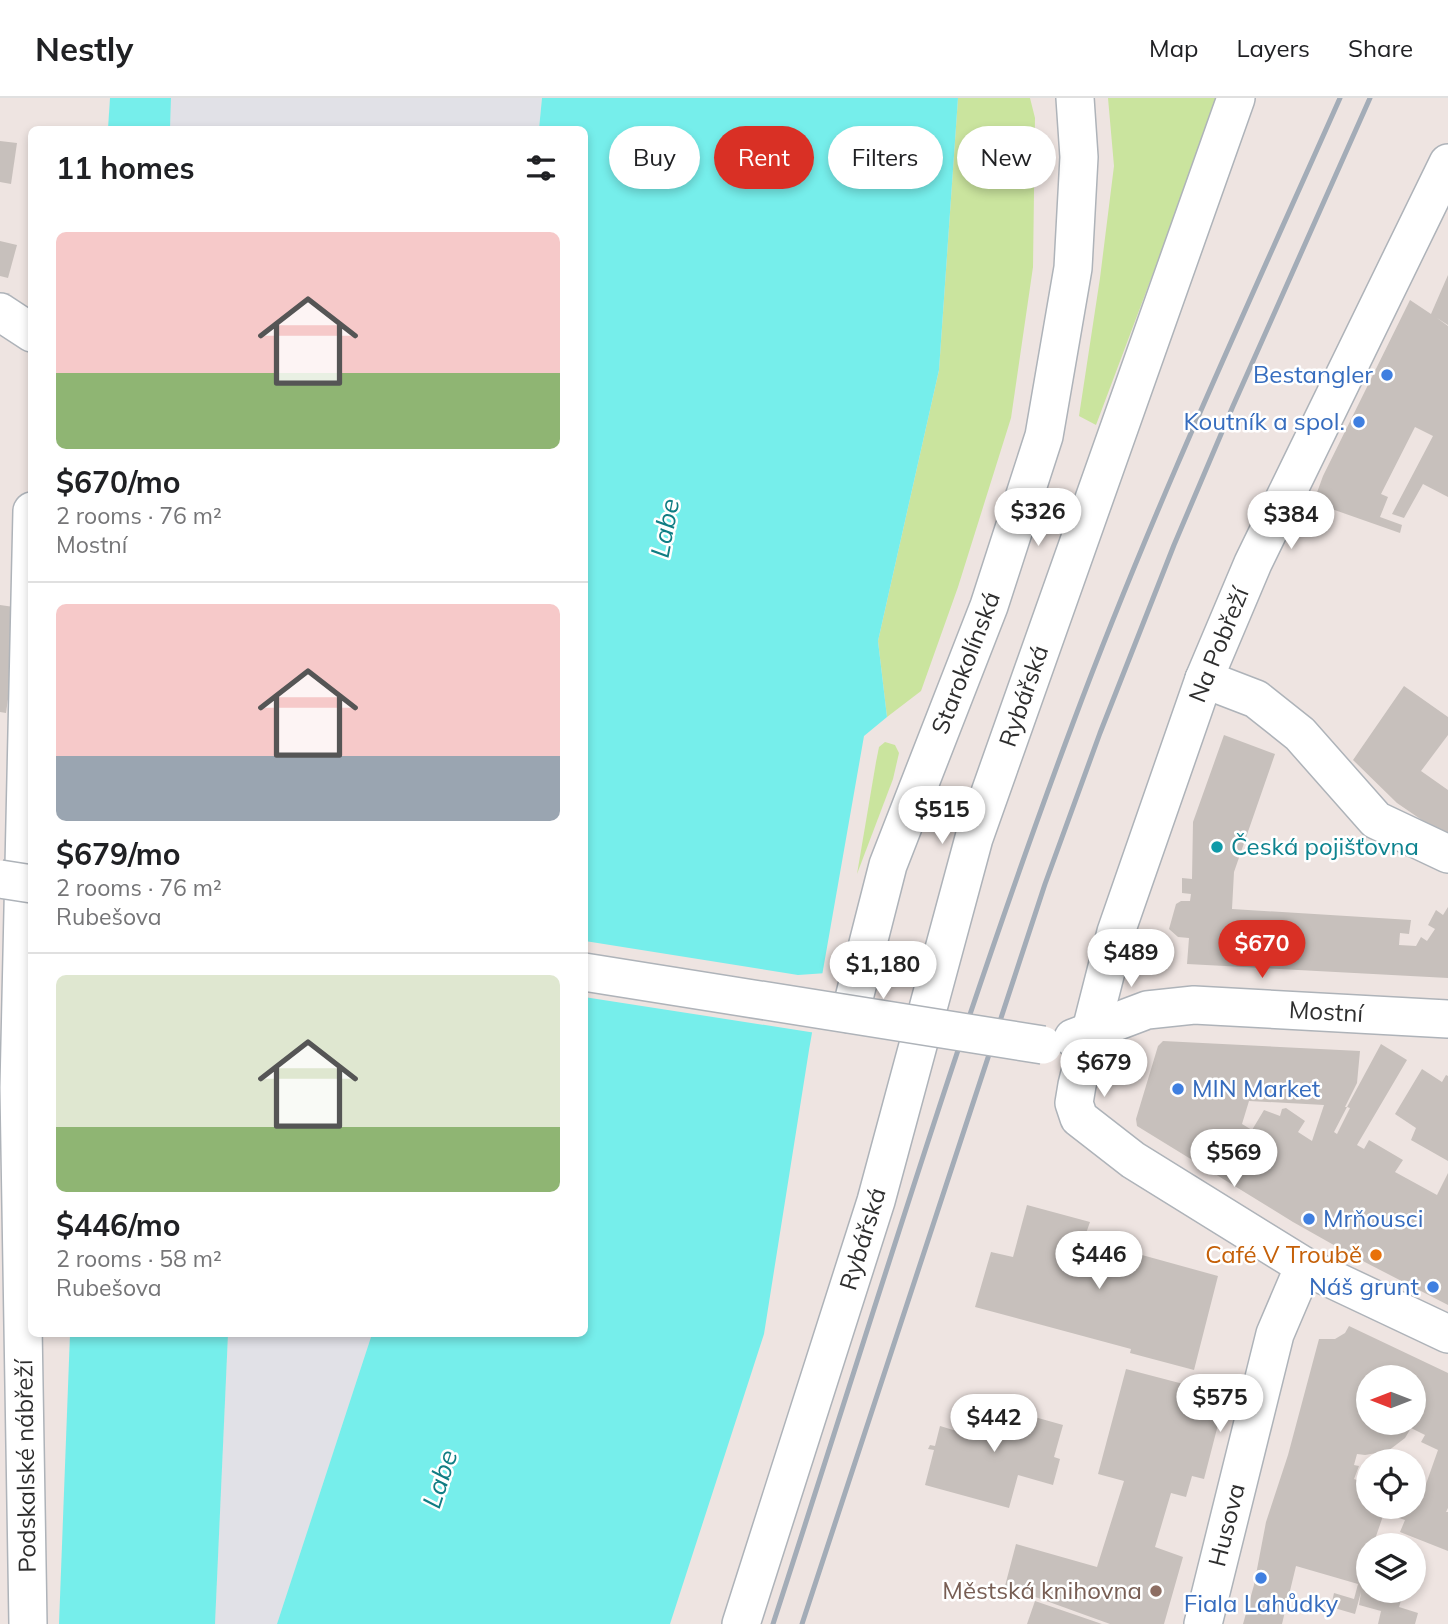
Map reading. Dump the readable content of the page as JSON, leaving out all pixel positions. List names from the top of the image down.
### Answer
{
  "streets": {
    "street": [
      "Na Pobřeží",
      "Starokolínská",
      "Rybářská",
      "Mostní",
      "Podskalské nábřeží",
      "Husova"
    ]
  },
  "crossings": [
    ["Na Pobřeží", "Mostní"],
    ["Na Pobřeží", "Husova"],
    ["Starokolínská", "Mostní"]
  ],
  "water": ["Labe"],
  "places": [
    "Bestangler",
    "Koutník a spol.",
    "Česká pojišťovna",
    "MIN Market",
    "Mrňousci",
    "Café V Troubě",
    "Náš grunt",
    "Fiala Lahůdky",
    "Městská knihovna"
  ],
  "north": "left",
  "page": {
    "header": "Nestly",
    "nav": ["Map", "Layers", "Share"],
    "chip": [
      "Buy",
      "Rent",
      "Filters",
      "New"
    ],
    "heading": "11 homes",
    "list": [
      {
        "name": "$670/mo",
        "note": "2 rooms · 76 m² · Mostní"
      },
      {
        "name": "$679/mo",
        "note": "2 rooms · 76 m² · Rubešova"
      },
      {
        "name": "$446/mo",
        "note": "2 rooms · 58 m² · Rubešova"
      }
    ],
    "price": [
      "$326",
      "$384",
      "$515",
      "$670",
      "$489",
      "$1,180",
      "$679",
      "$569",
      "$446",
      "$575",
      "$442"
    ]
  }
}
